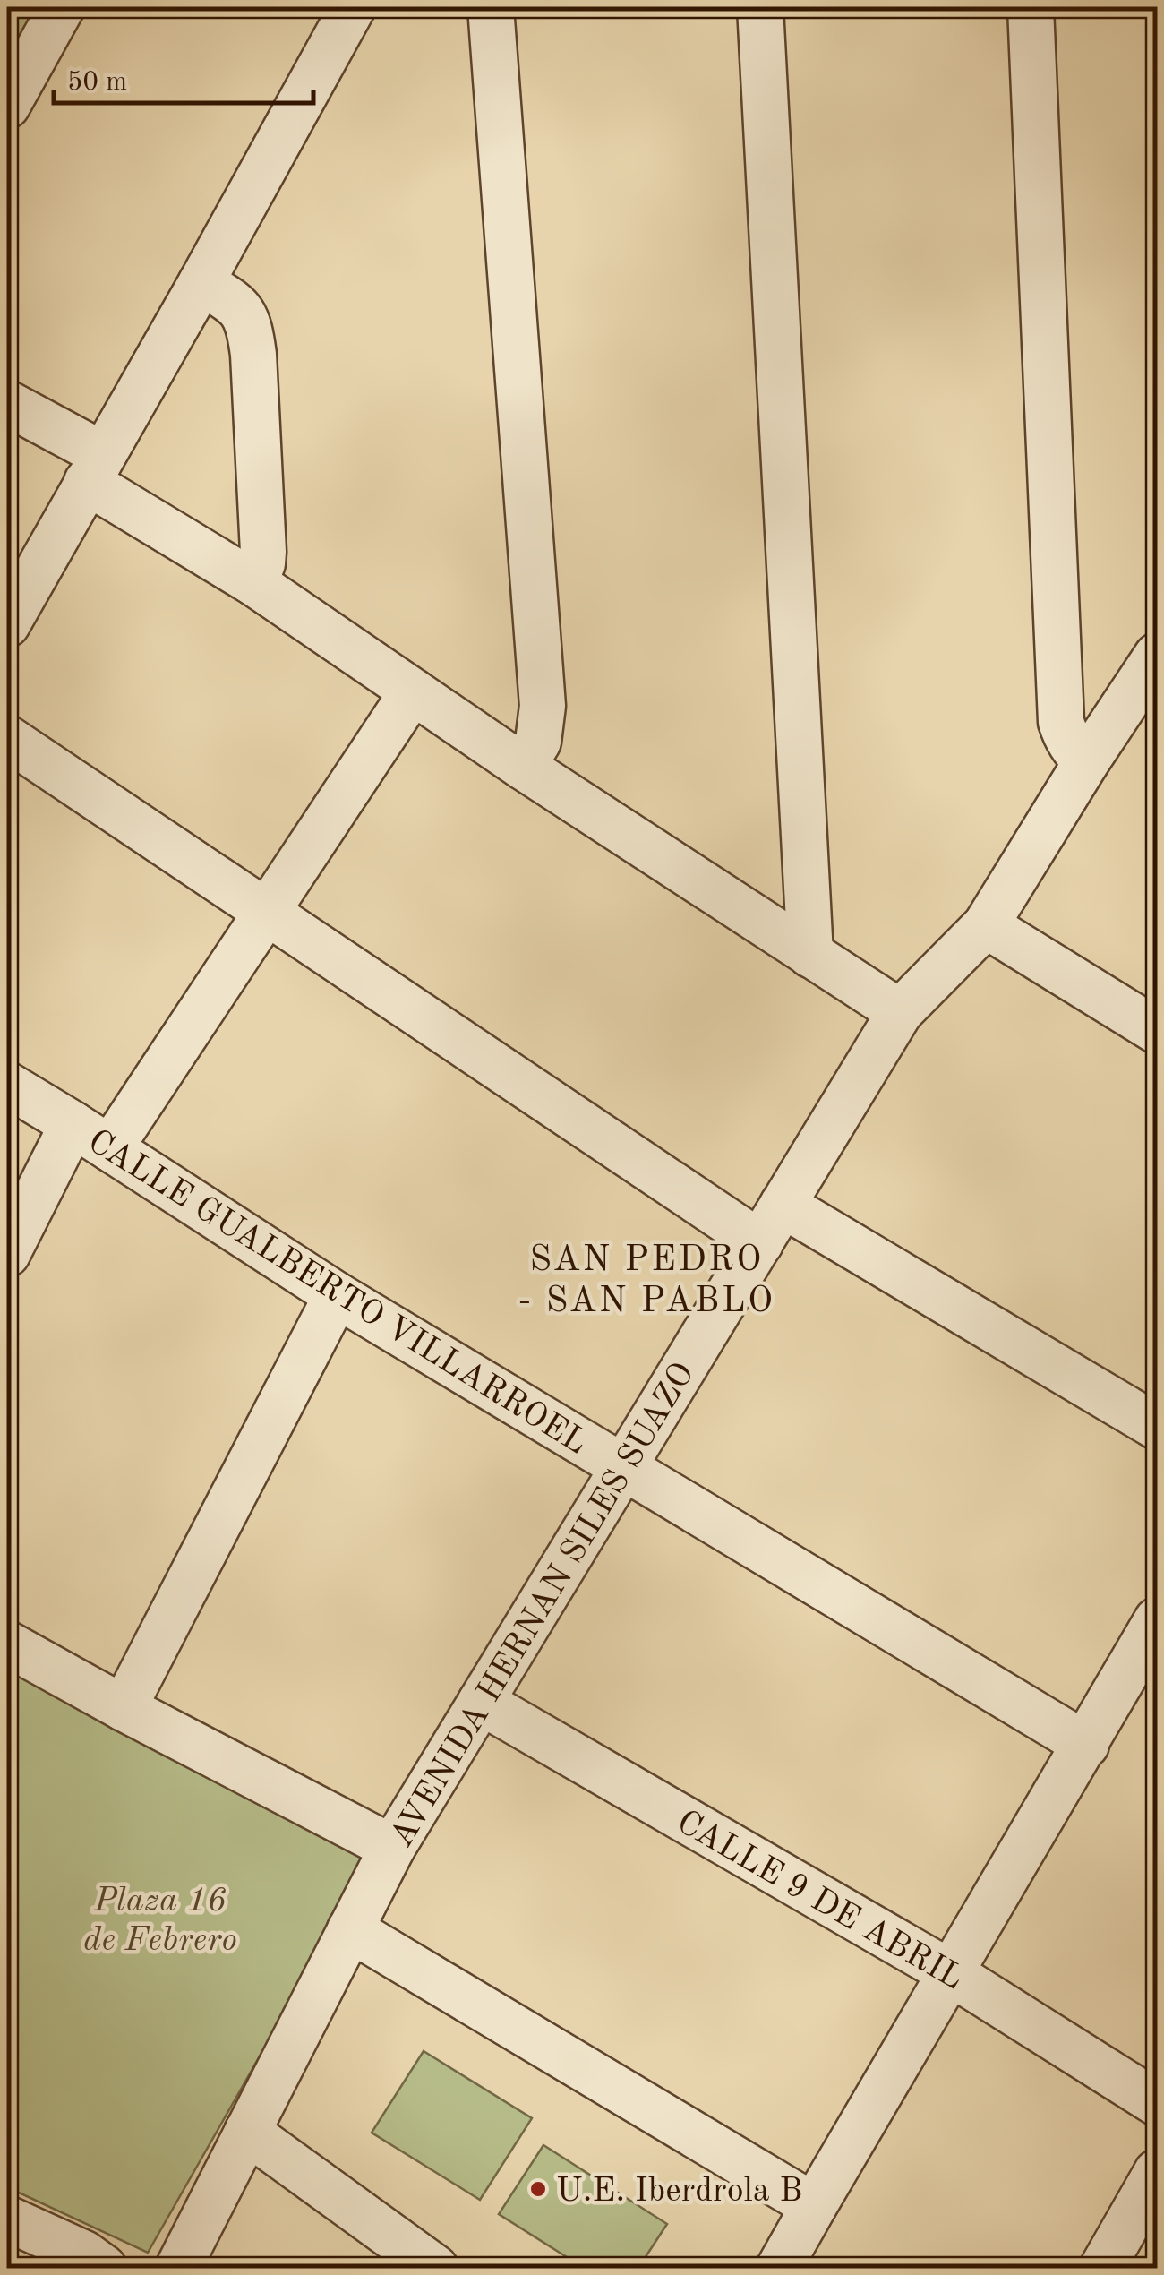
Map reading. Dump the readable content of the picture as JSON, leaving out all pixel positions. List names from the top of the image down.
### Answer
{
  "streets": {
    "street": ["CALLE GUALBERTO VILLARROEL", "AVENIDA HERNAN SILES SUAZO", "CALLE 9 DE ABRIL"]
  },
  "crossings": [
    ["CALLE GUALBERTO VILLARROEL", "AVENIDA HERNAN SILES SUAZO"],
    ["AVENIDA HERNAN SILES SUAZO", "CALLE 9 DE ABRIL"]
  ],
  "districts": ["SAN PEDRO - SAN PABLO"],
  "parks": ["Plaza 16 de Febrero"],
  "places": ["U.E. Iberdrola B"],
  "scale_bar": "50 m"
}
